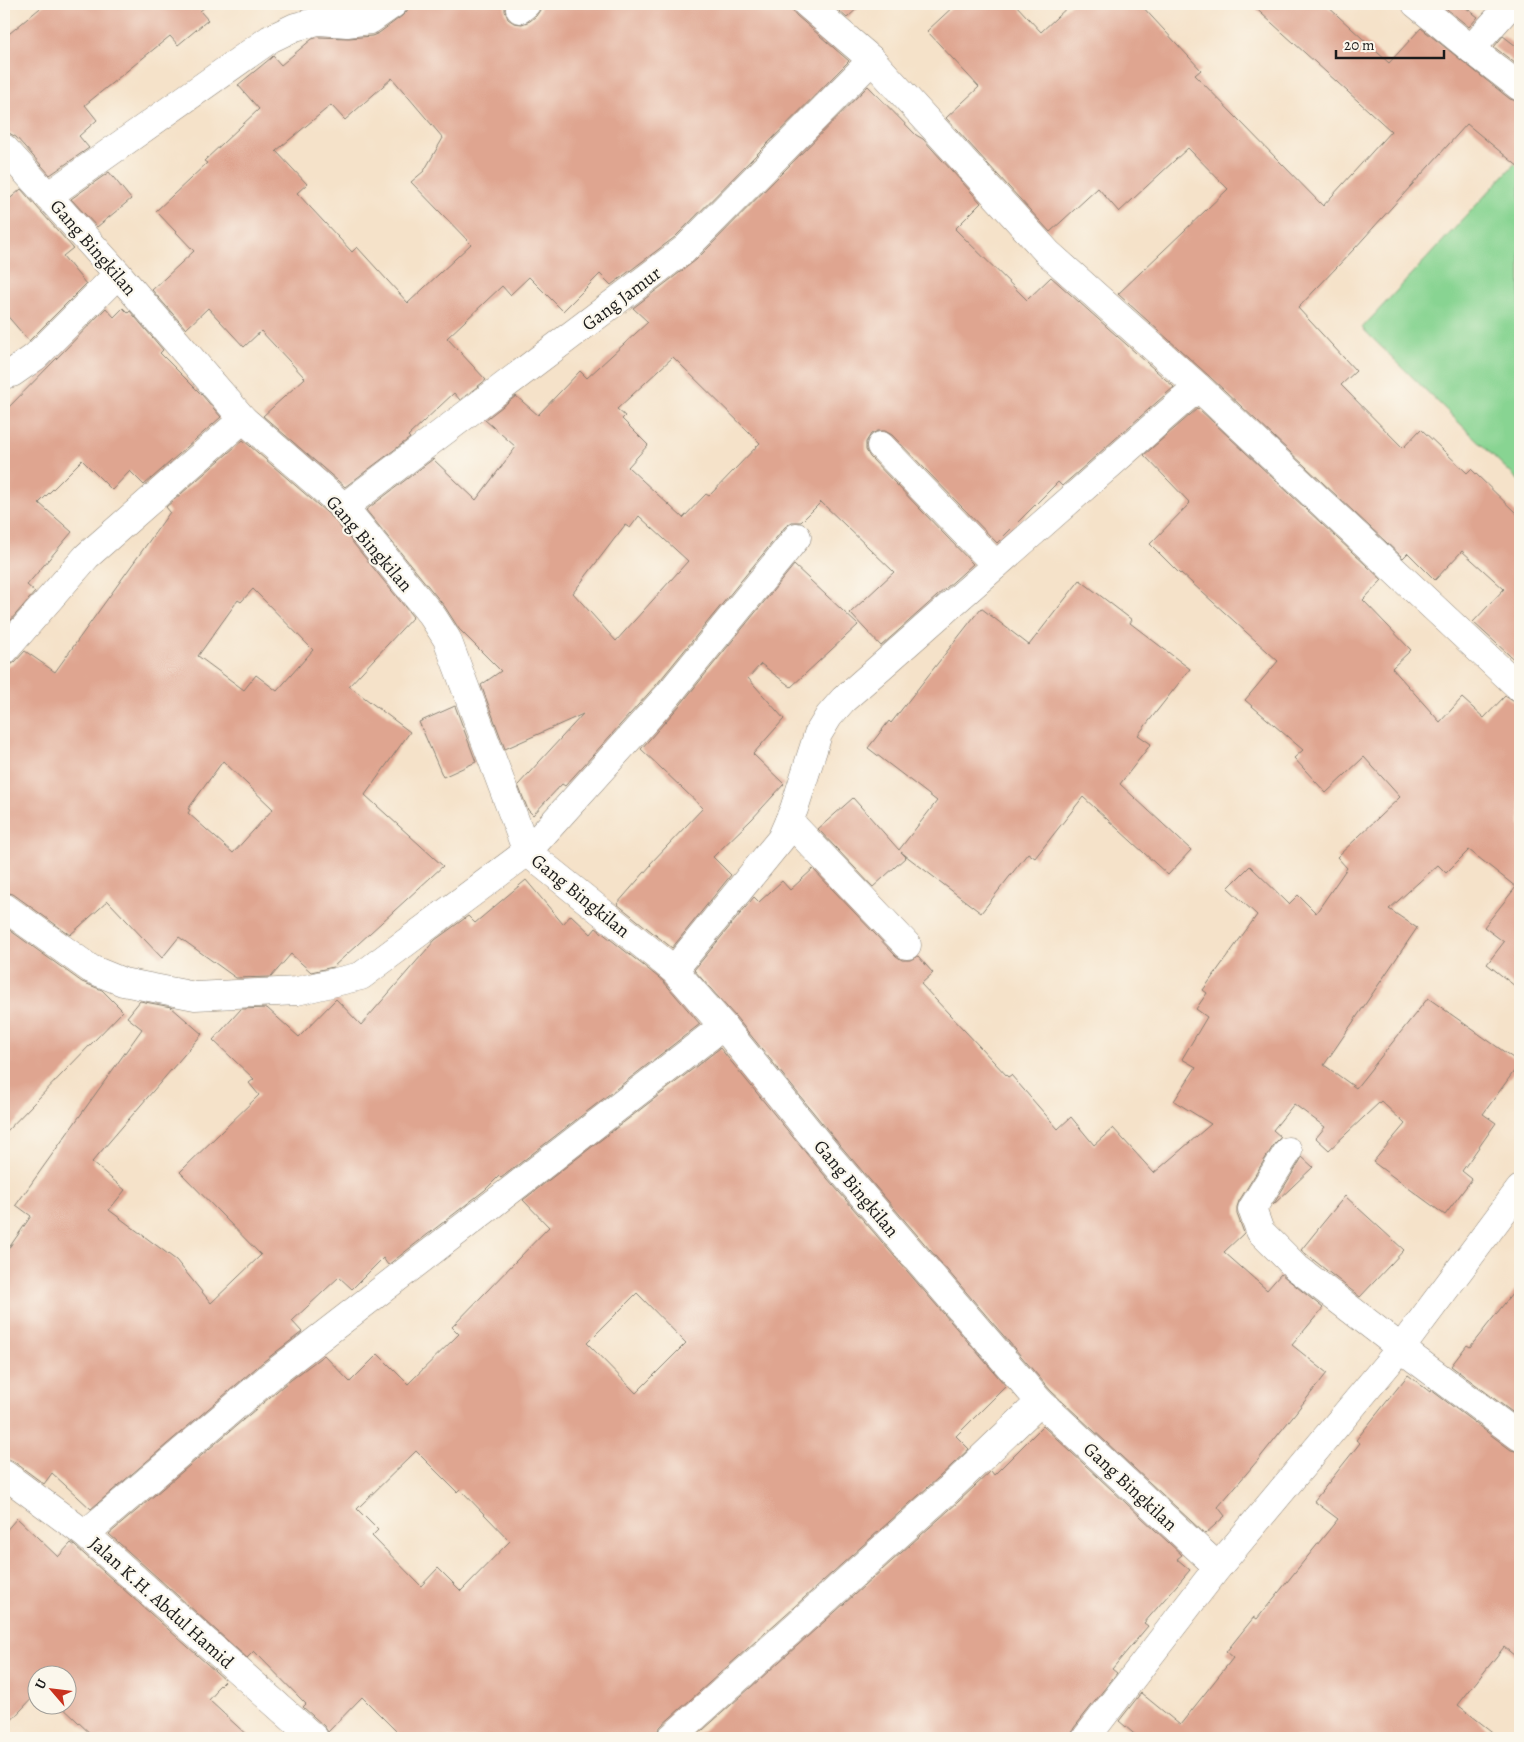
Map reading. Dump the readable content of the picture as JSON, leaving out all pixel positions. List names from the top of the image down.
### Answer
{
  "streets": {
    "street": ["Gang Bingkilan", "Gang Jamur", "Jalan K.H. Abdul Hamid"]
  },
  "crossings": [
    ["Gang Bingkilan", "Gang Jamur"]
  ],
  "scale_bar": "20 m",
  "north": "top left"
}
